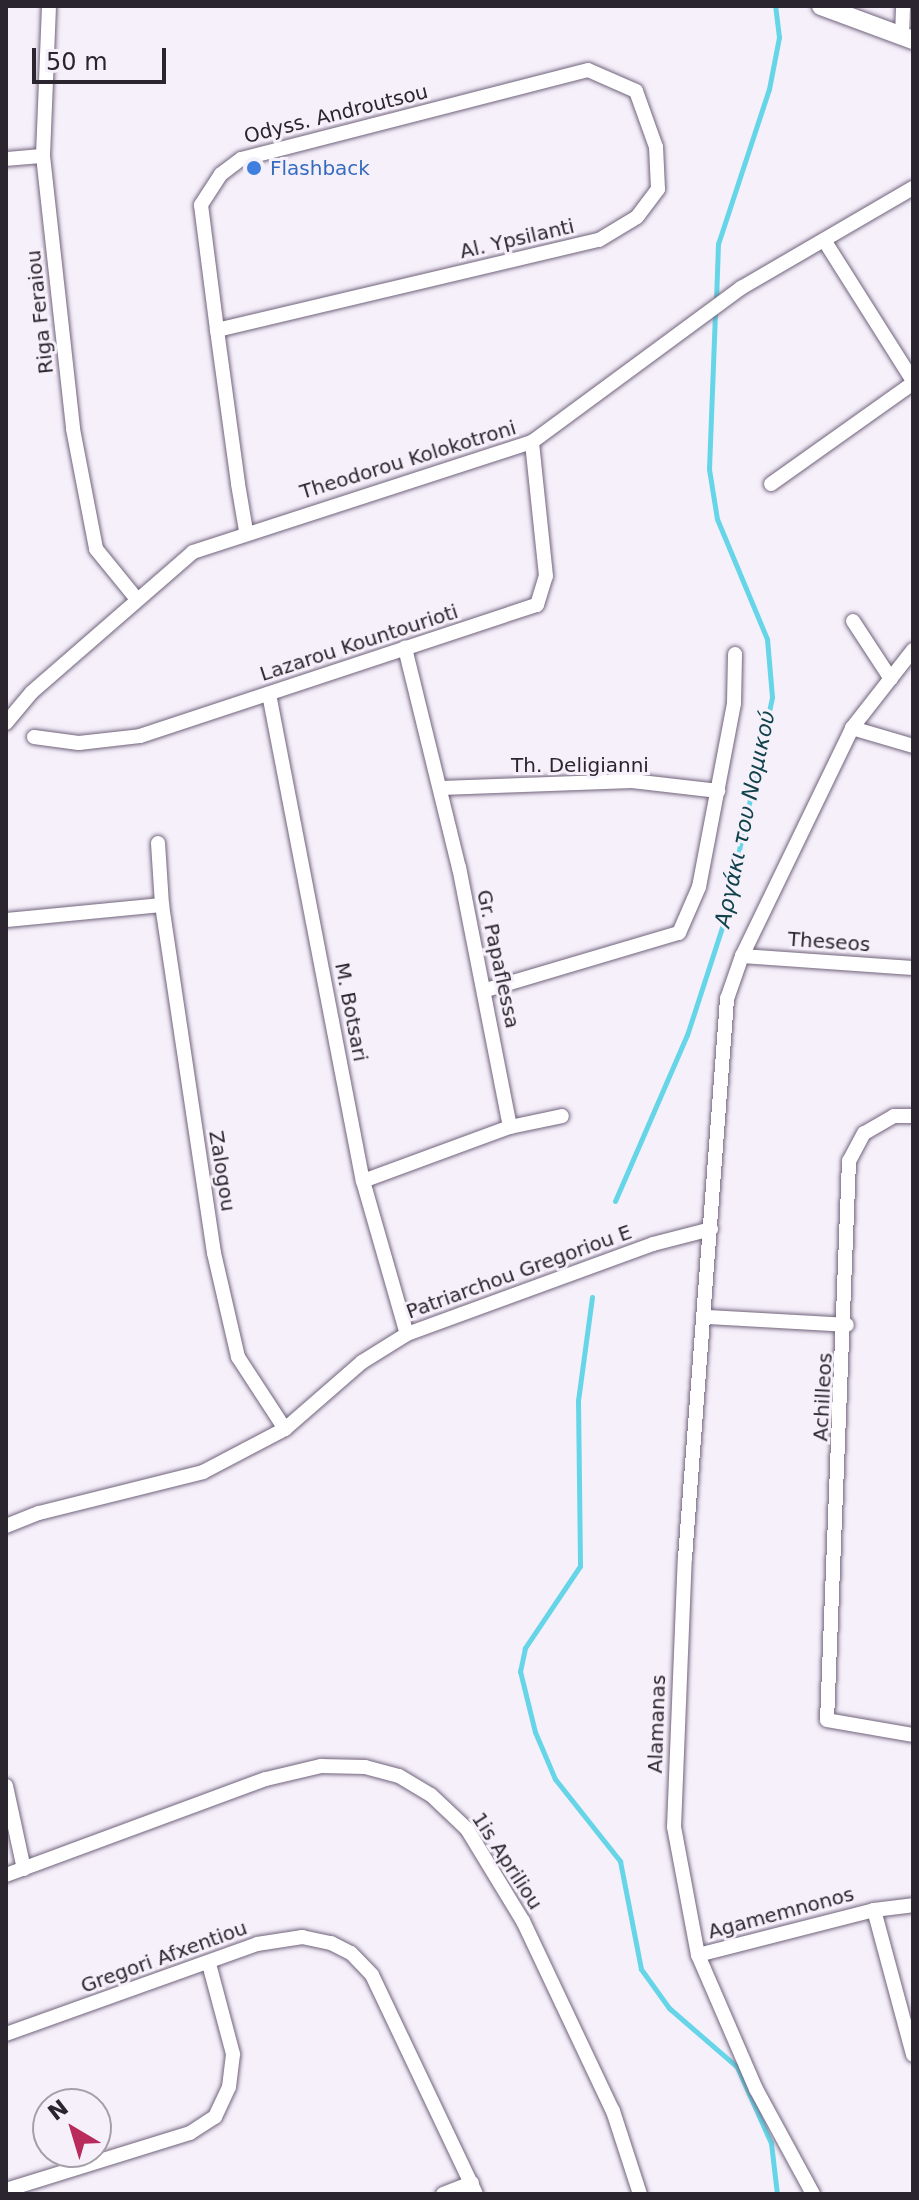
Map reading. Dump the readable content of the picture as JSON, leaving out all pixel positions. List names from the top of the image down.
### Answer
{
  "streets": {
    "street": [
      "Odyss. Androutsou",
      "Al. Ypsilanti",
      "Riga Feraiou",
      "Theodorou Kolokotroni",
      "Lazarou Kountourioti",
      "Th. Deligianni",
      "Theseos",
      "Gr. Papaflessa",
      "M. Botsari",
      "Zalogou",
      "Patriarchou Gregoriou E",
      "Achilleos",
      "Alamanas",
      "1is Apriliou",
      "Agamemnonos",
      "Gregori Afxentiou"
    ]
  },
  "crossings": [
    ["Odyss. Androutsou", "Al. Ypsilanti"],
    ["Odyss. Androutsou", "Theodorou Kolokotroni"],
    ["Riga Feraiou", "Theodorou Kolokotroni"],
    ["Theodorou Kolokotroni", "Lazarou Kountourioti"],
    ["Lazarou Kountourioti", "Gr. Papaflessa"],
    ["Lazarou Kountourioti", "M. Botsari"],
    ["Th. Deligianni", "Gr. Papaflessa"],
    ["Theseos", "Alamanas"],
    ["M. Botsari", "Patriarchou Gregoriou E"],
    ["Zalogou", "Patriarchou Gregoriou E"],
    ["Patriarchou Gregoriou E", "Alamanas"],
    ["Alamanas", "Agamemnonos"]
  ],
  "water": ["Αργάκι του Νομικού"],
  "places": ["Flashback"],
  "scale_bar": "50 m",
  "north": "top left"
}
